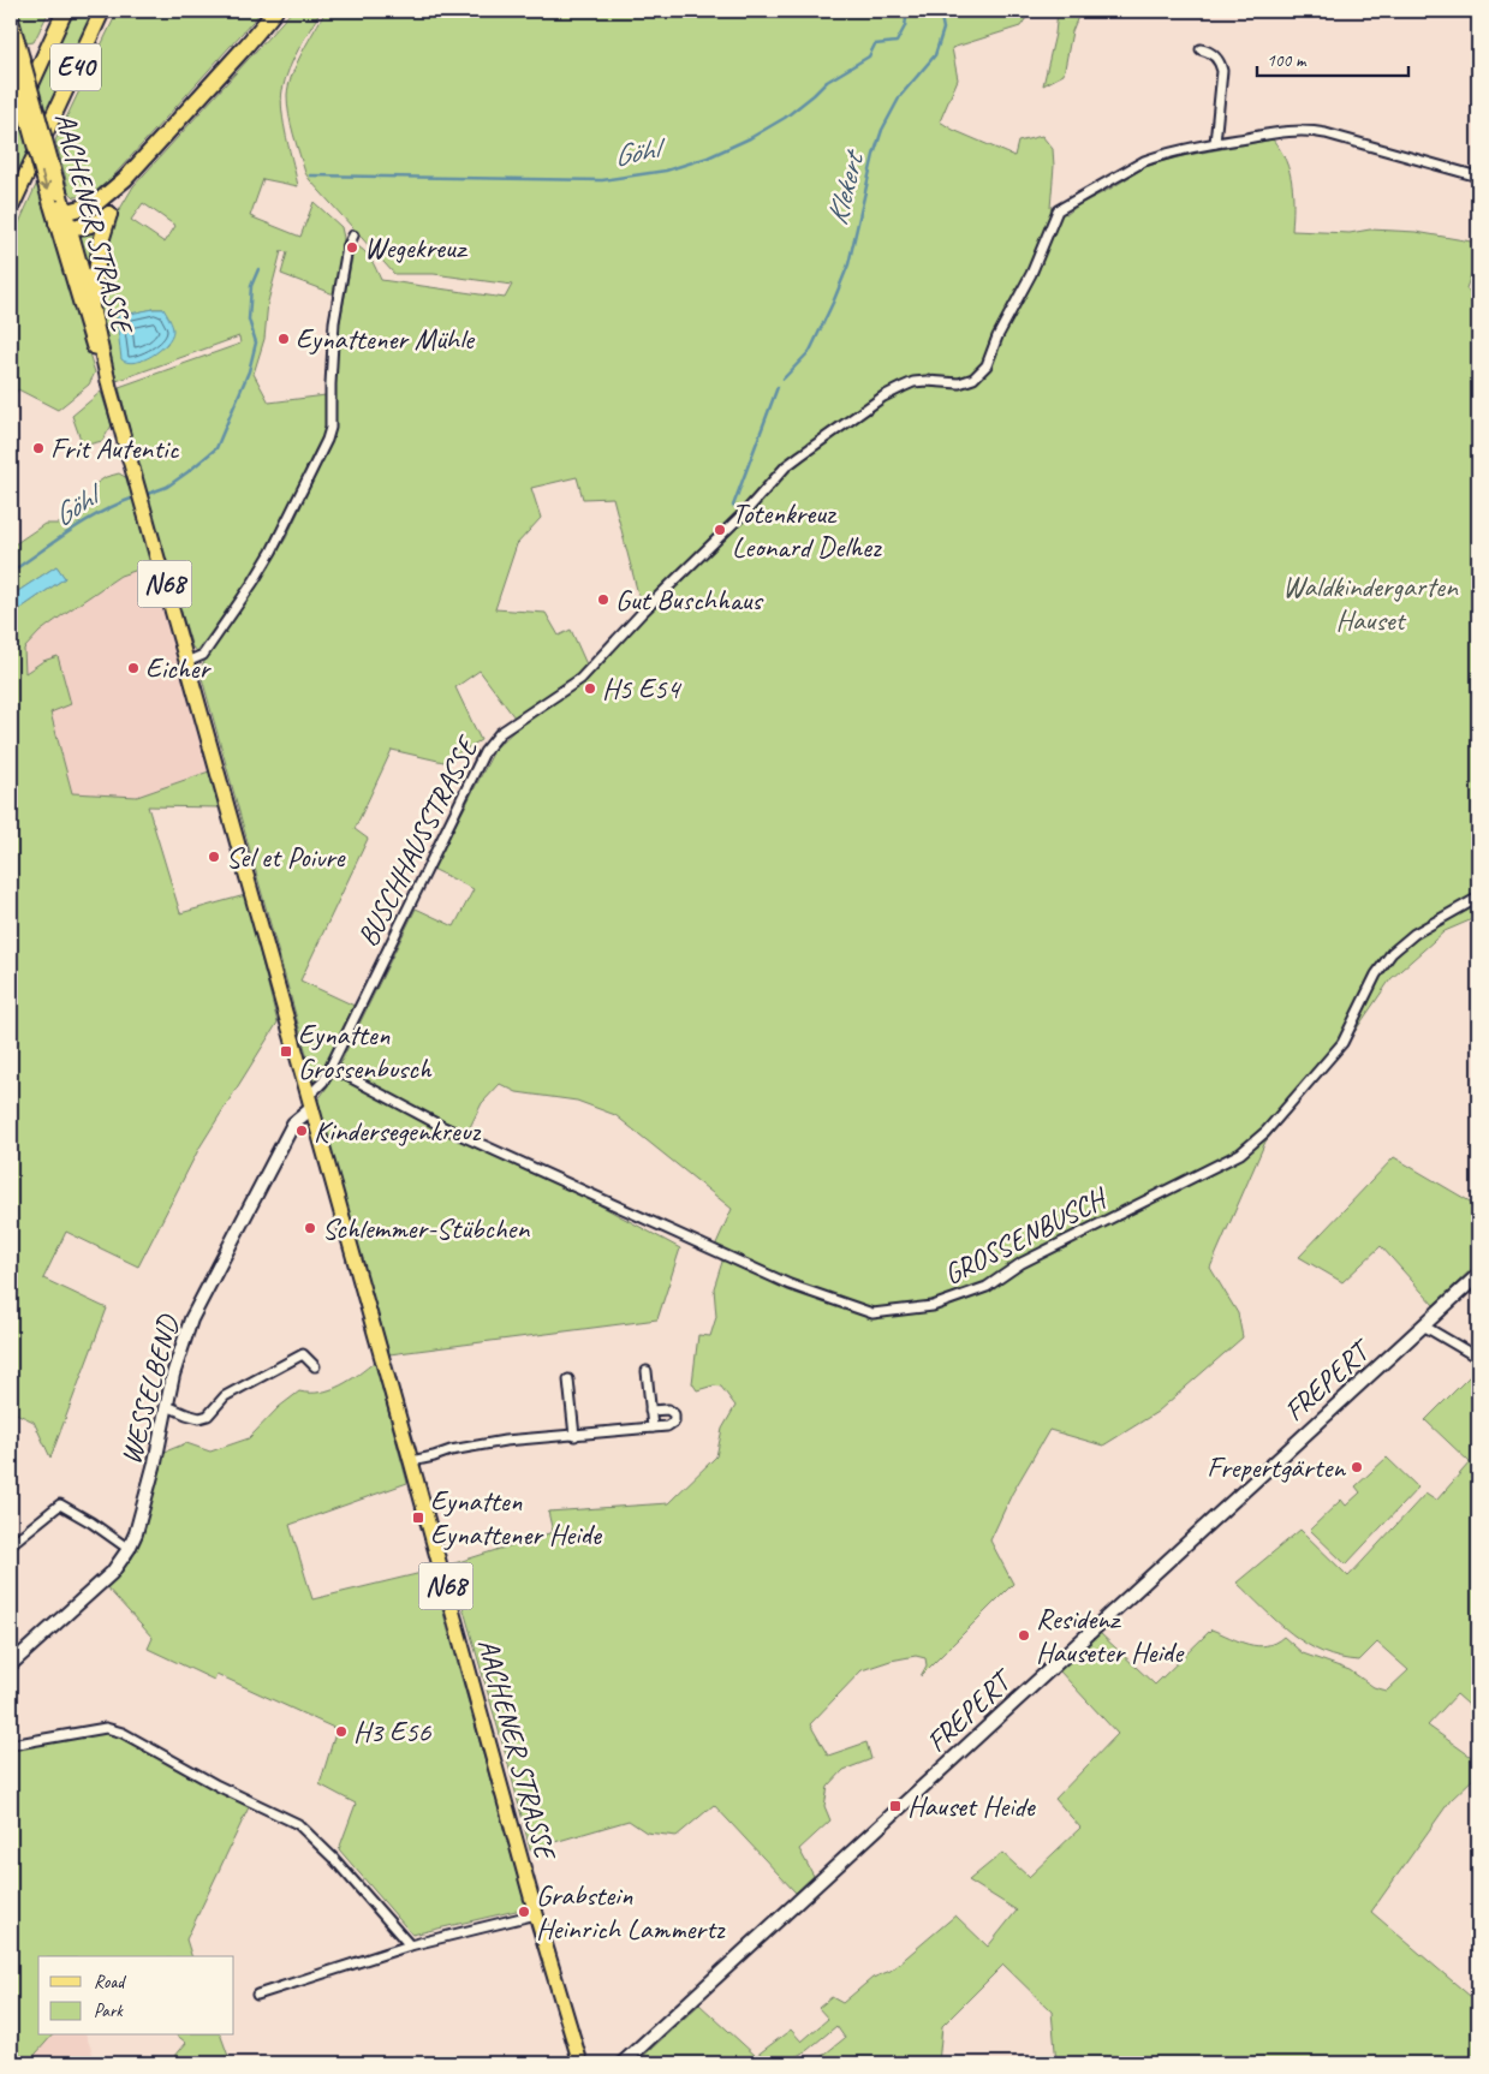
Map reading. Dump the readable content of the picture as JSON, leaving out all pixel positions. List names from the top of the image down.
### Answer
{
  "streets": {
    "highway": ["E40"],
    "main road": ["AACHENER STRASSE", "N68"],
    "street": [
      "BUSCHHAUSSTRASSE",
      "GROSSENBUSCH",
      "FREPERT",
      "WESSELBEND"
    ]
  },
  "crossings": [
    ["AACHENER STRASSE", "BUSCHHAUSSTRASSE"],
    ["AACHENER STRASSE", "WESSELBEND"],
    ["BUSCHHAUSSTRASSE", "GROSSENBUSCH"]
  ],
  "water": ["Göhl", "Klekert"],
  "parks": ["Waldkindergarten Hauset"],
  "places": {
    "other": [
      "Wegekreuz",
      "Eynattener Mühle",
      "Frit Autentic",
      "Totenkreuz Leonard Delhez",
      "Gut Buschhaus",
      "Eicher",
      "H5 E54",
      "Sel et Poivre",
      "Kindersegenkreuz",
      "Schlemmer-Stübchen",
      "Frepertgärten",
      "Residenz Hauseter Heide",
      "H3 E56",
      "Grabstein Heinrich Lammertz"
    ],
    "transit": ["Eynatten Grossenbusch", "Eynatten Eynattener Heide", "Hauset Heide"]
  },
  "legend": ["Road", "Park"],
  "scale_bar": "100 m"
}
